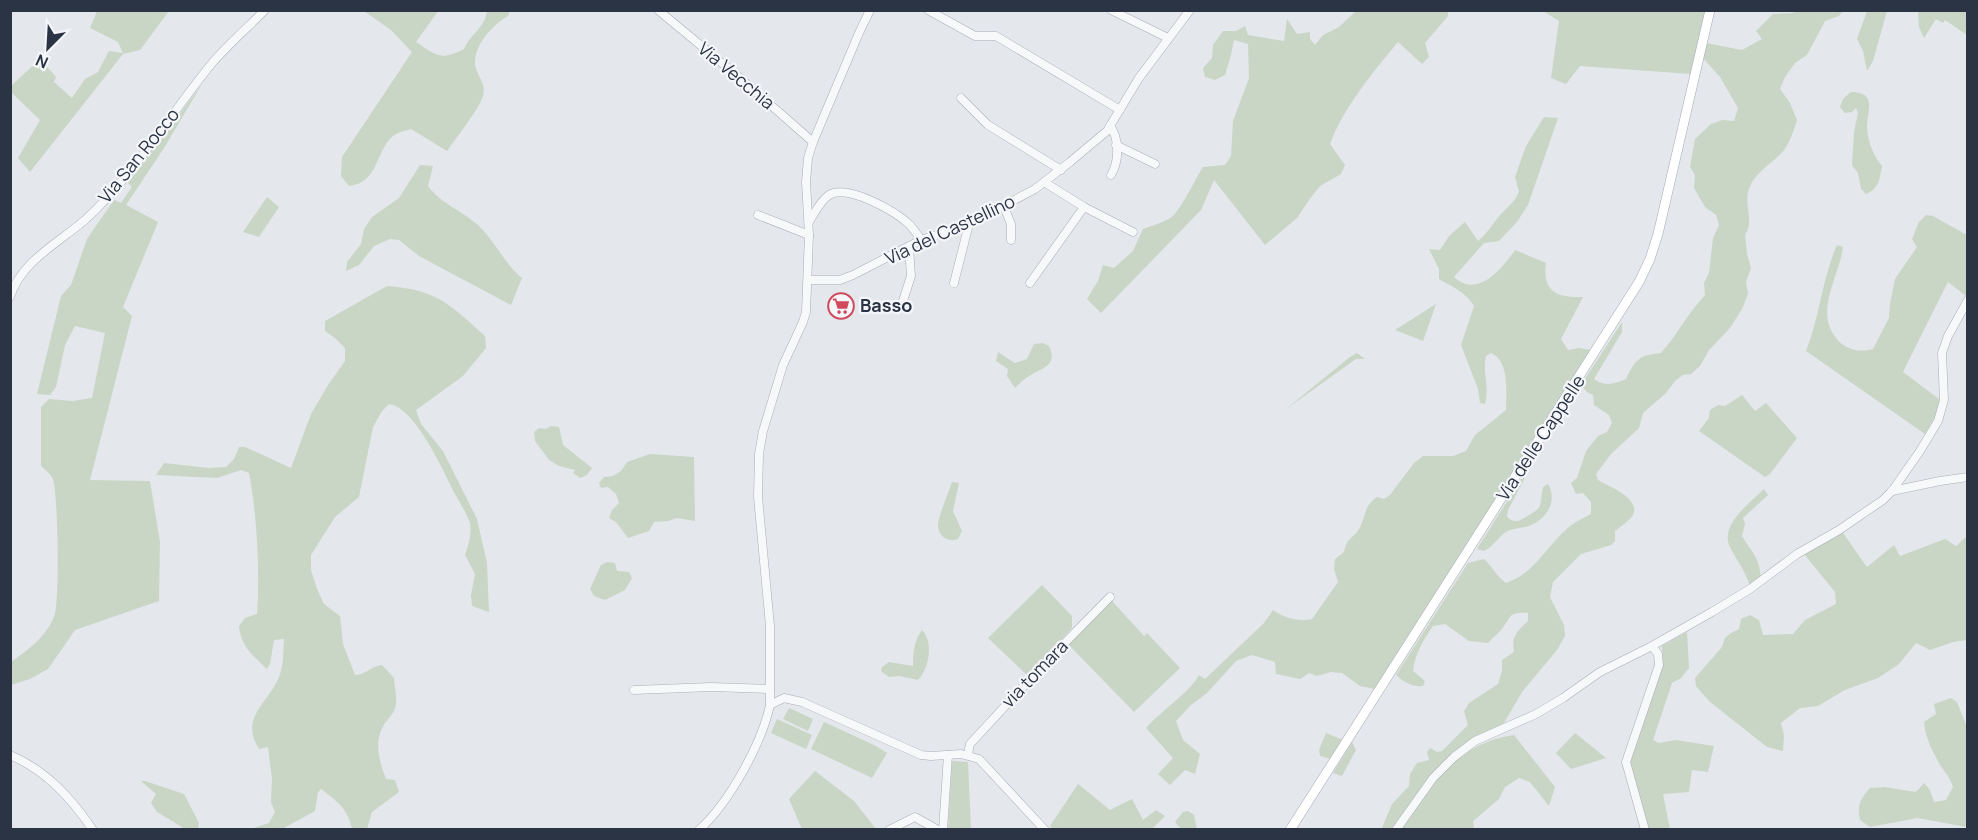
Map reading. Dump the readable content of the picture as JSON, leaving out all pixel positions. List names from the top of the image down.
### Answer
{
  "streets": {
    "main road": ["Via delle Cappelle"],
    "street": [
      "Via Vecchia",
      "Via San Rocco",
      "Via del Castellino",
      "via tomara"
    ]
  },
  "places": {
    "supermarket": ["Basso"]
  },
  "north": "bottom left"
}
